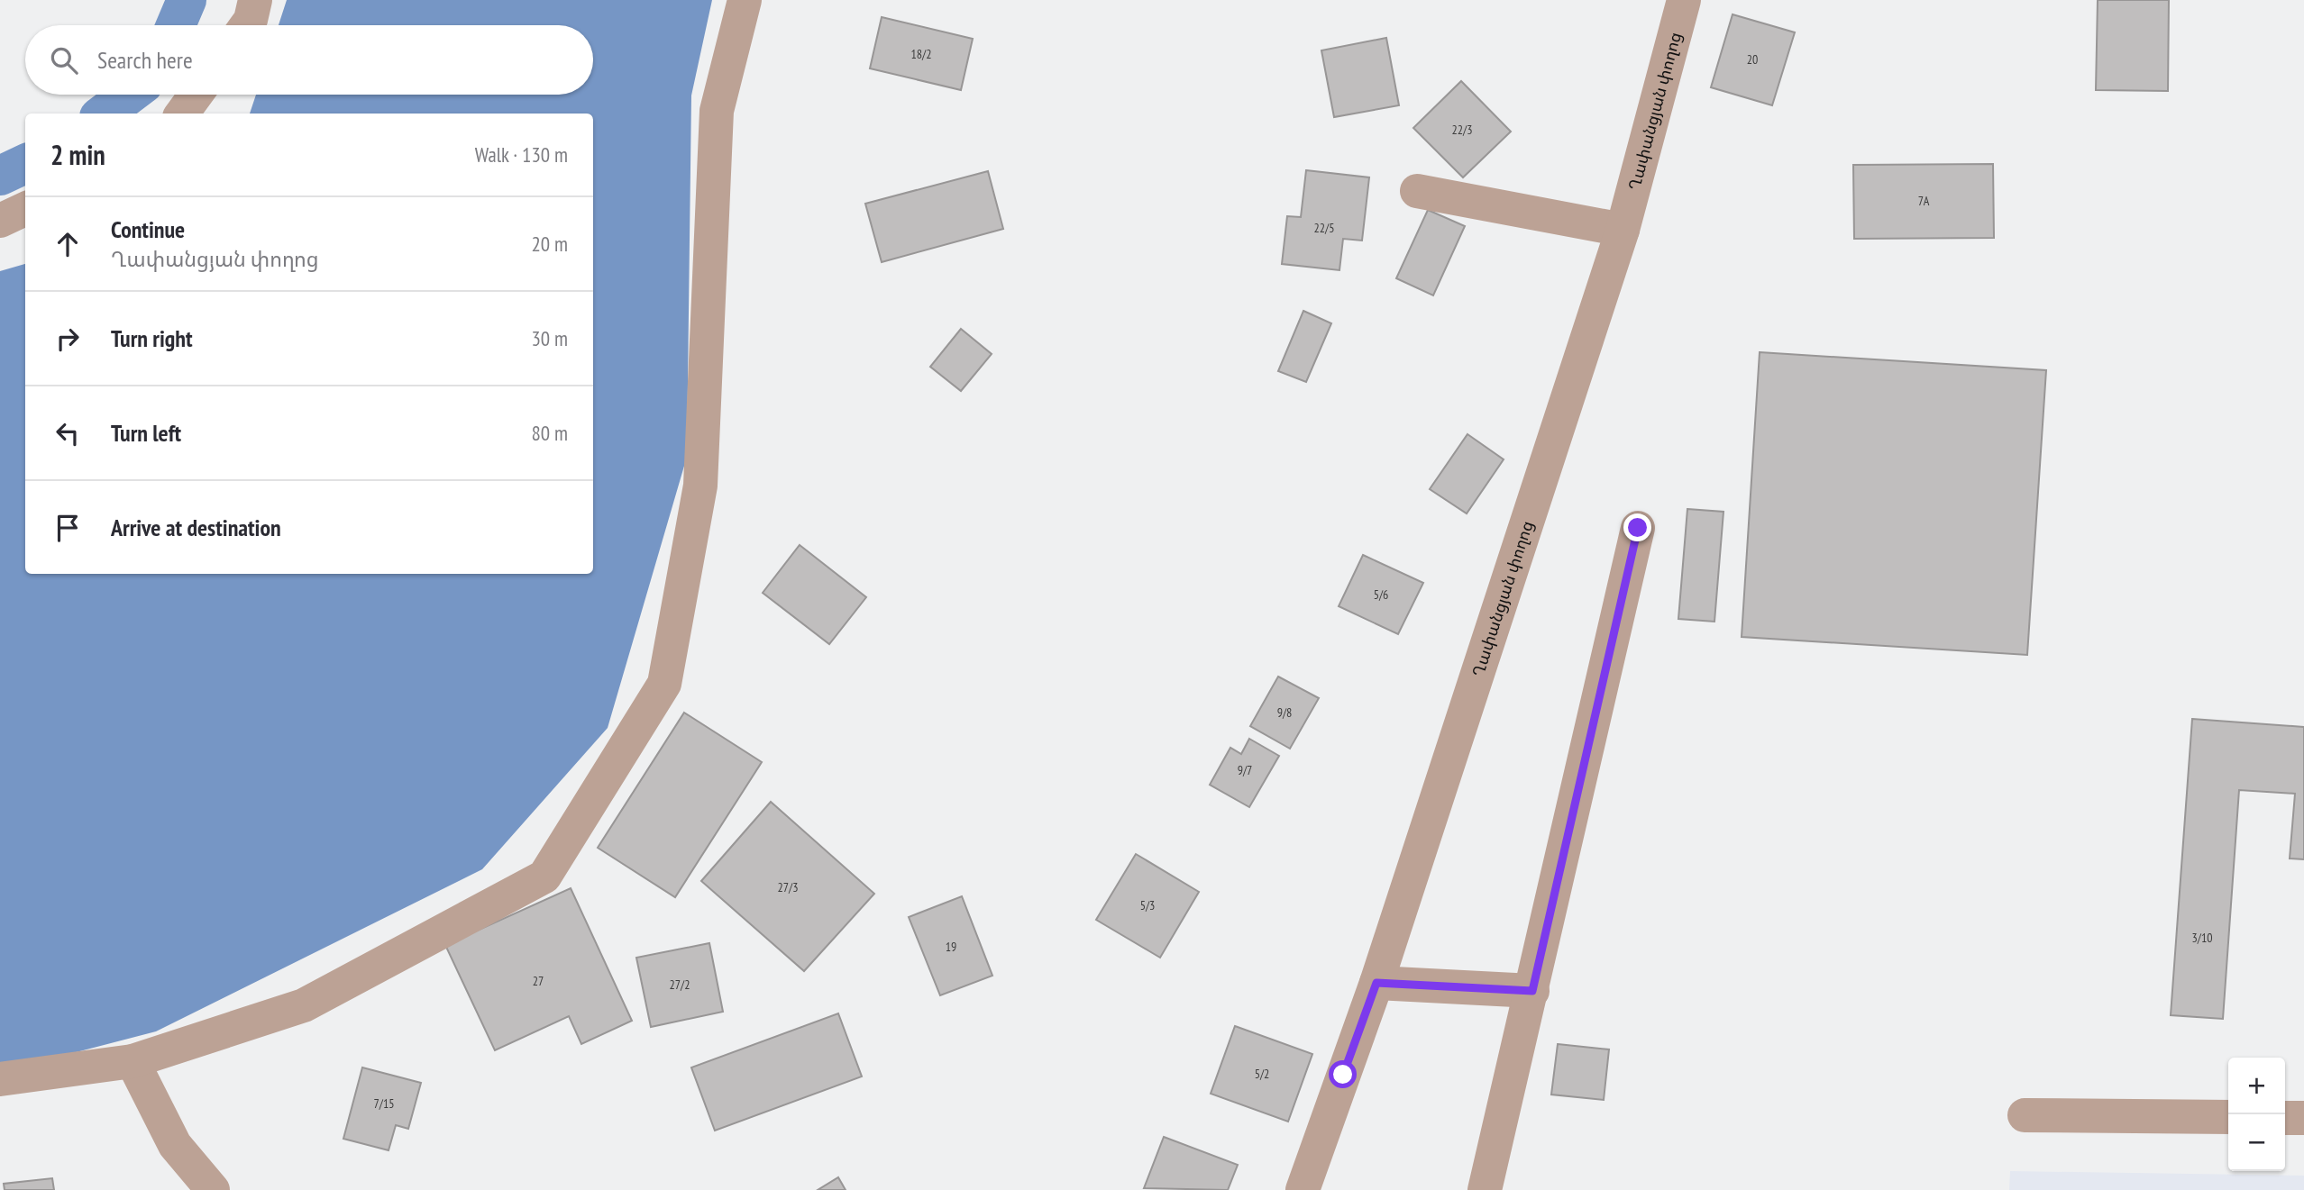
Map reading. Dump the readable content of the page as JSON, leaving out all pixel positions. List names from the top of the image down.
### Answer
{
  "streets": {
    "street": ["Ղափանցյան փողոց"]
  },
  "house_numbers": [
    "18/2",
    "20",
    "22/3",
    "7A",
    "22/5",
    "5/6",
    "9/8",
    "9/7",
    "27/3",
    "5/3",
    "3/10",
    "19",
    "27",
    "27/2",
    "5/2",
    "7/15"
  ],
  "page": {
    "search": "Search here",
    "heading": ["2 min", "Walk · 130 m"],
    "list": [
      ["Continue", "Ղափանցյան փողոց", "20 m"],
      ["Turn right", "30 m"],
      ["Turn left", "80 m"],
      "Arrive at destination"
    ],
    "map_buttons": ["+", "−"]
  }
}
